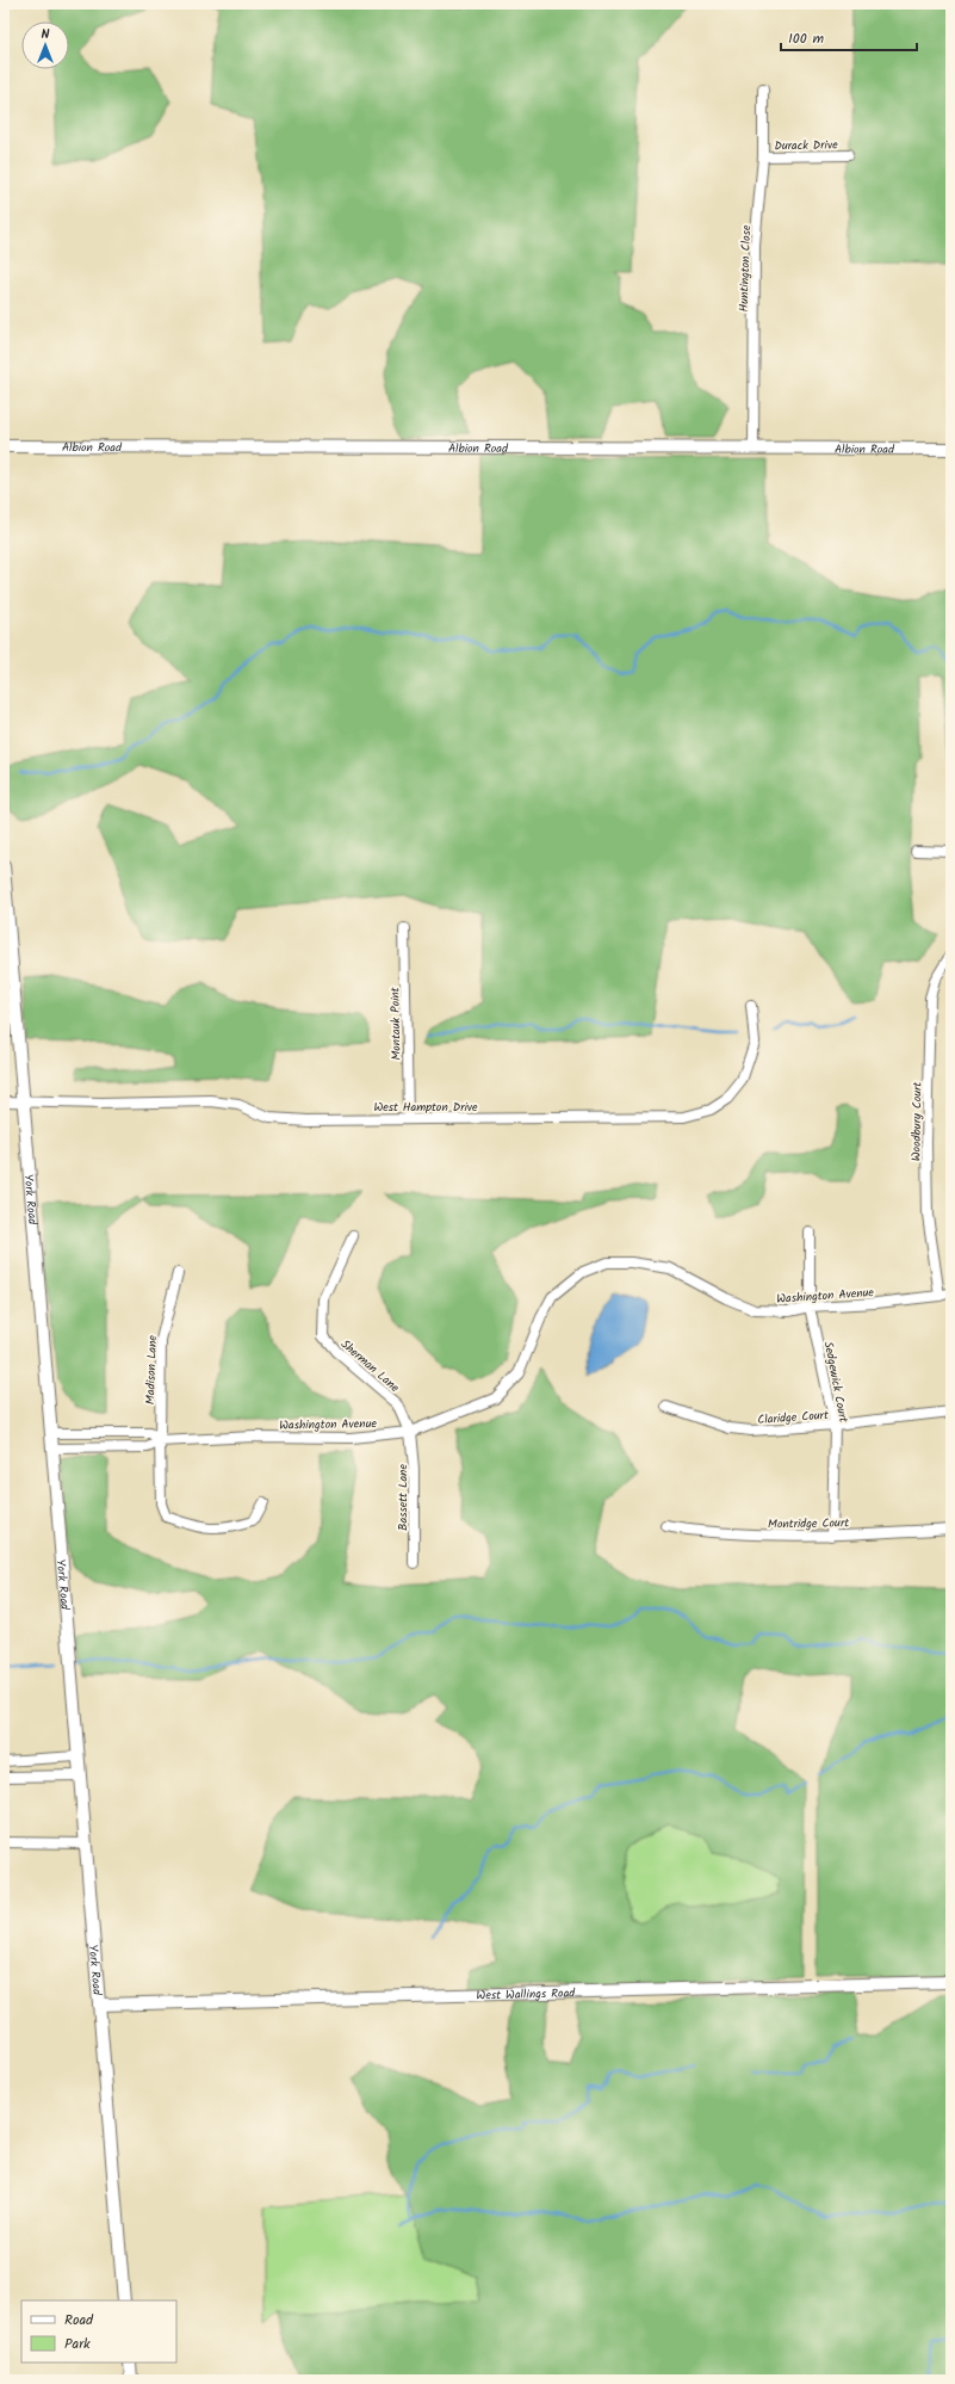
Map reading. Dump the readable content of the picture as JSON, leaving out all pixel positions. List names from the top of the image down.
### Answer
{
  "streets": {
    "street": [
      "Durack Drive",
      "Huntington Close",
      "Albion Road",
      "Montauk Point",
      "West Hampton Drive",
      "Woodbury Court",
      "York Road",
      "Washington Avenue",
      "Sherman Lane",
      "Madison Lane",
      "Sedgewick Court",
      "Claridge Court",
      "Bassett Lane",
      "Montridge Court",
      "West Wallings Road"
    ]
  },
  "crossings": [
    ["Durack Drive", "Huntington Close"],
    ["Huntington Close", "Albion Road"],
    ["Montauk Point", "West Hampton Drive"],
    ["West Hampton Drive", "York Road"],
    ["Woodbury Court", "Washington Avenue"],
    ["York Road", "Washington Avenue"],
    ["York Road", "West Wallings Road"],
    ["Washington Avenue", "Sherman Lane"],
    ["Washington Avenue", "Madison Lane"],
    ["Washington Avenue", "Sedgewick Court"],
    ["Washington Avenue", "Bassett Lane"],
    ["Sherman Lane", "Bassett Lane"],
    ["Sedgewick Court", "Claridge Court"],
    ["Sedgewick Court", "Montridge Court"]
  ],
  "legend": ["Road", "Park"],
  "scale_bar": "100 m",
  "north": "top"
}
